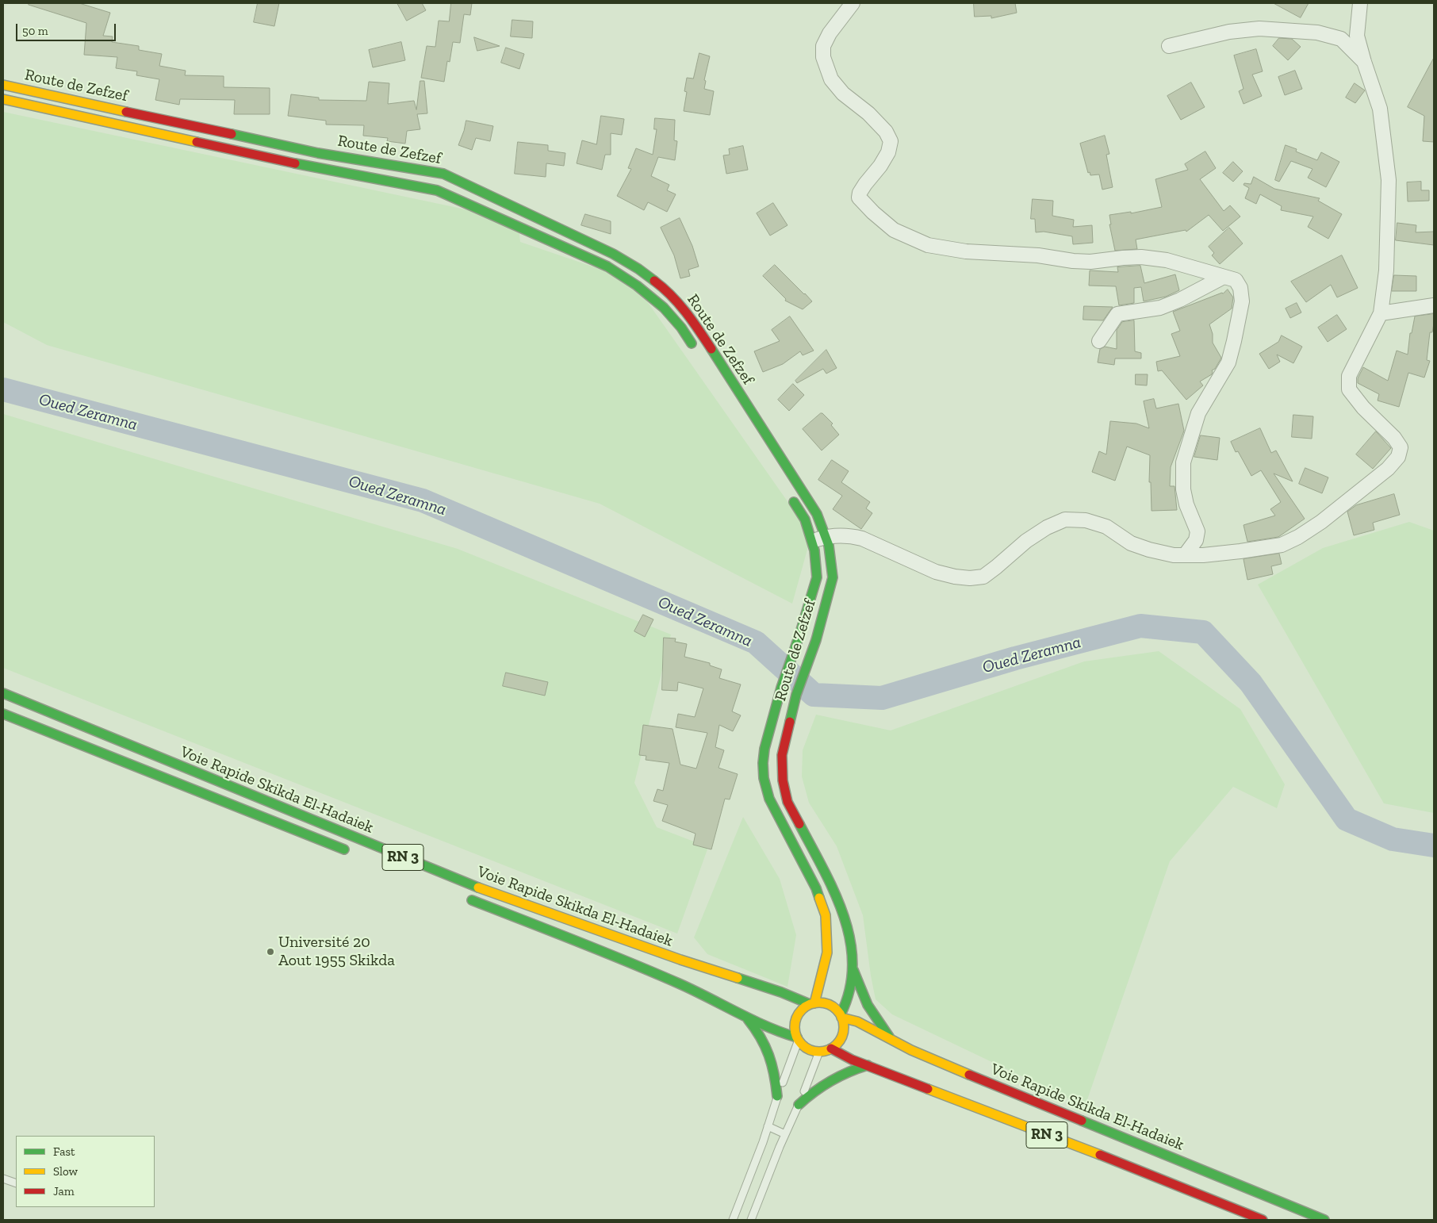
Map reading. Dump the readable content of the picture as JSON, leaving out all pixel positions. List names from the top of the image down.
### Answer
{
  "streets": {
    "main road": ["Route de Zefzef", "Voie Rapide Skikda El-Hadaiek", "RN 3"]
  },
  "crossings": [
    ["Route de Zefzef", "Voie Rapide Skikda El-Hadaiek"],
    ["Route de Zefzef", "RN 3"],
    ["Voie Rapide Skikda El-Hadaiek", "RN 3"]
  ],
  "water": ["Oued Zeramna"],
  "places": ["Université 20 Aout 1955 Skikda"],
  "legend": ["Fast", "Slow", "Jam"],
  "scale_bar": "50 m"
}
